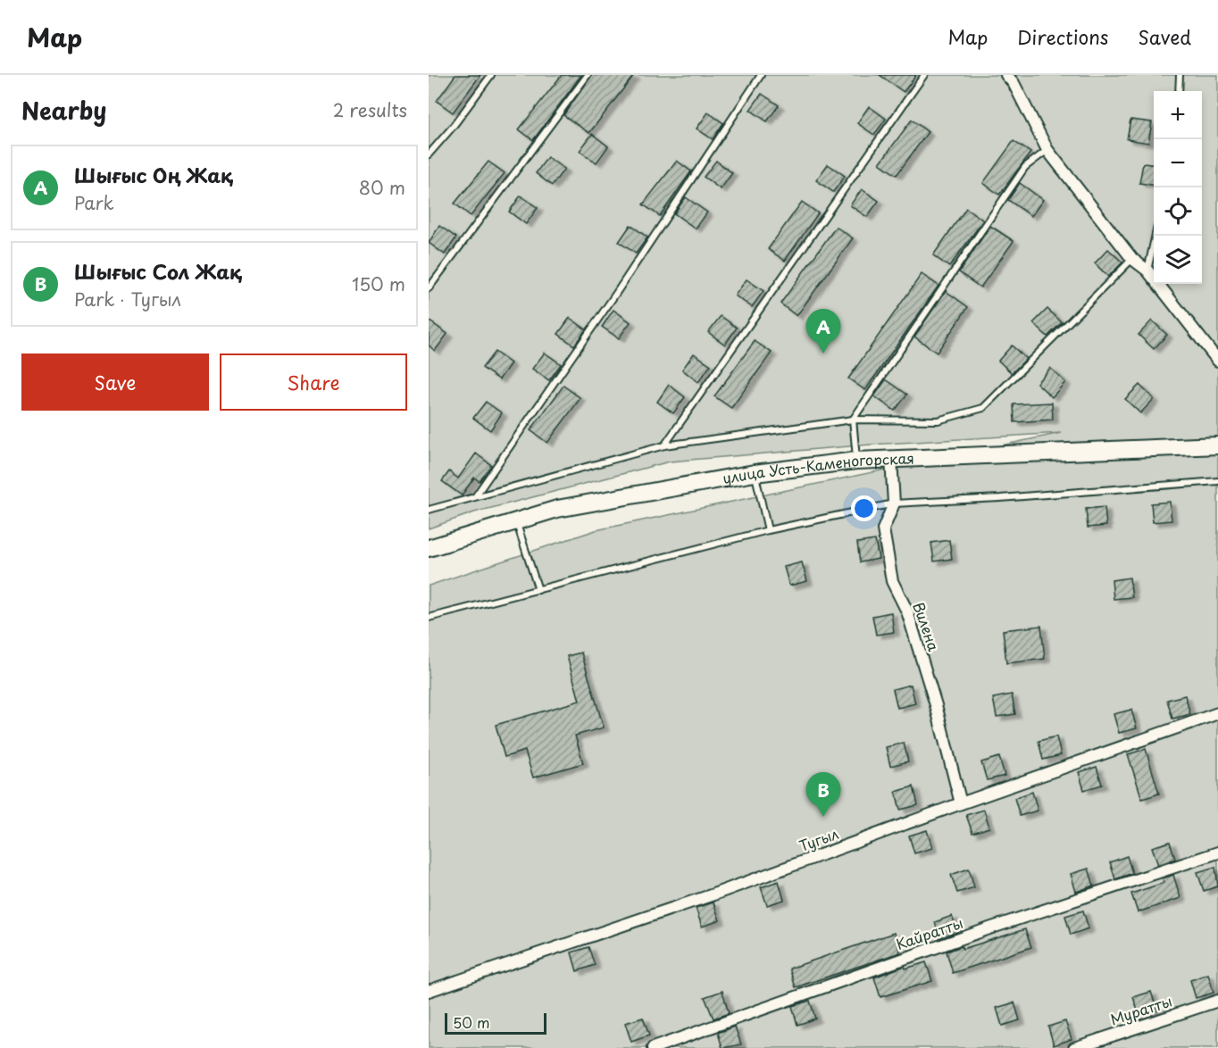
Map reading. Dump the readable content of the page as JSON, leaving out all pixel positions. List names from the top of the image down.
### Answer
{
  "streets": {
    "street": [
      "улица Усть-Каменогорская",
      "Вилена",
      "Тугыл",
      "Кайратты",
      "Муратты"
    ]
  },
  "crossings": [
    ["улица Усть-Каменогорская", "Вилена"],
    ["Вилена", "Тугыл"]
  ],
  "scale_bar": "50 m",
  "page": {
    "header": "Map",
    "nav": ["Map", "Directions", "Saved"],
    "heading": ["Nearby", "2 results"],
    "map_buttons": ["+", "−"],
    "list": [
      {
        "mark": "A",
        "name": "Шығыс Оң Жақ",
        "note": "Park",
        "value": "80 m"
      },
      {
        "mark": "B",
        "name": "Шығыс Сол Жақ",
        "note": "Park · Тугыл",
        "value": "150 m"
      }
    ],
    "pins": ["A", "B"],
    "buttons": ["Save", "Share"],
    "scale": "50 m"
  }
}
